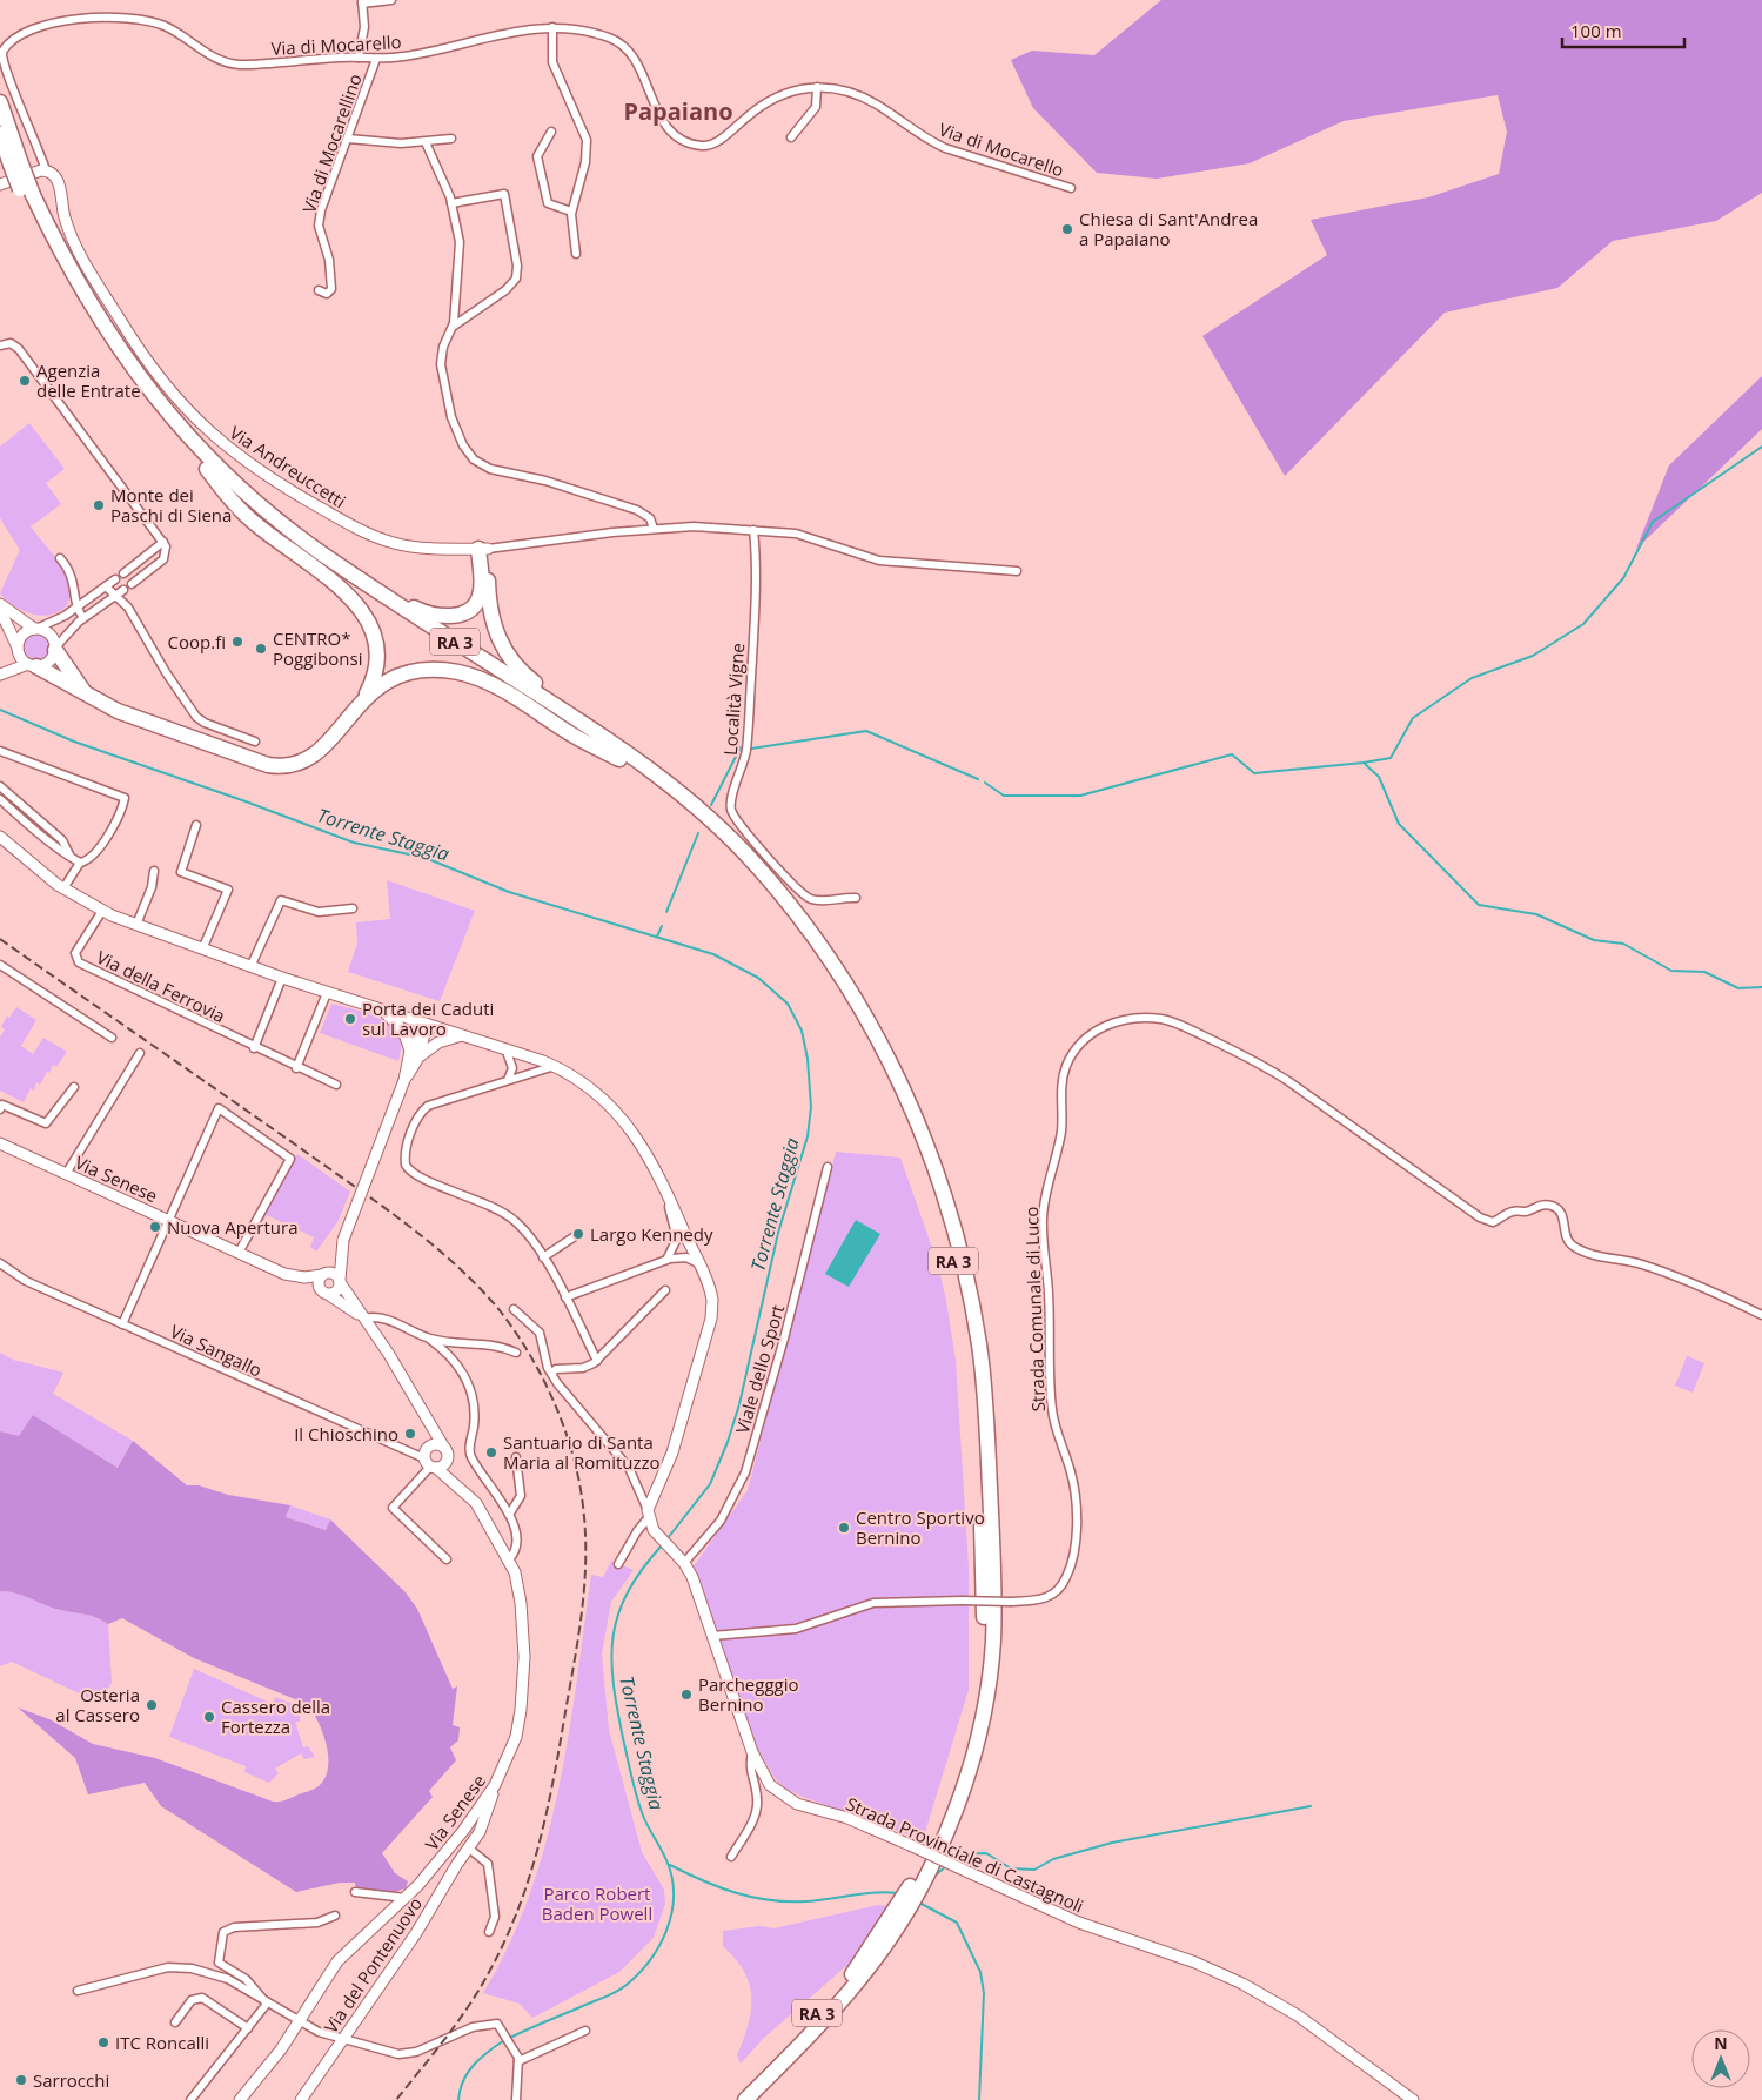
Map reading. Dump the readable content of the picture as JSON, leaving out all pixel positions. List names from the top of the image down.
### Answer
{
  "streets": {
    "highway": ["RA 3"],
    "main road": [
      "Via Andreuccetti",
      "Via Senese",
      "Strada Provinciale di Castagnoli",
      "Via del Pontenuovo"
    ],
    "street": [
      "Via di Mocarello",
      "Via di Mocarellino",
      "Località Vigne",
      "Via della Ferrovia",
      "Strada Comunale di Luco",
      "Via Sangallo",
      "Viale dello Sport"
    ]
  },
  "crossings": [
    ["Via di Mocarello", "Via di Mocarellino"],
    ["Via di Mocarello", "Via Andreuccetti"],
    ["Via Senese", "Via Sangallo"],
    ["Via Senese", "Via del Pontenuovo"],
    ["Strada Comunale di Luco", "Strada Provinciale di Castagnoli"],
    ["Viale dello Sport", "Strada Provinciale di Castagnoli"]
  ],
  "districts": ["Papaiano"],
  "water": ["Torrente Staggia"],
  "parks": ["Parco Robert Baden Powell"],
  "places": [
    "Chiesa di Sant'Andrea a Papaiano",
    "Agenzia delle Entrate",
    "Monte dei Paschi di Siena",
    "Coop.fi",
    "CENTRO* Poggibonsi",
    "Porta dei Caduti sul Lavoro",
    "Nuova Apertura",
    "Largo Kennedy",
    "Il Chioschino",
    "Santuario di Santa Maria al Romituzzo",
    "Centro Sportivo Bernino",
    "Parchegggio Bernino",
    "Osteria al Cassero",
    "Cassero della Fortezza",
    "ITC Roncalli",
    "Sarrocchi"
  ],
  "scale_bar": "100 m",
  "north": "top"
}
